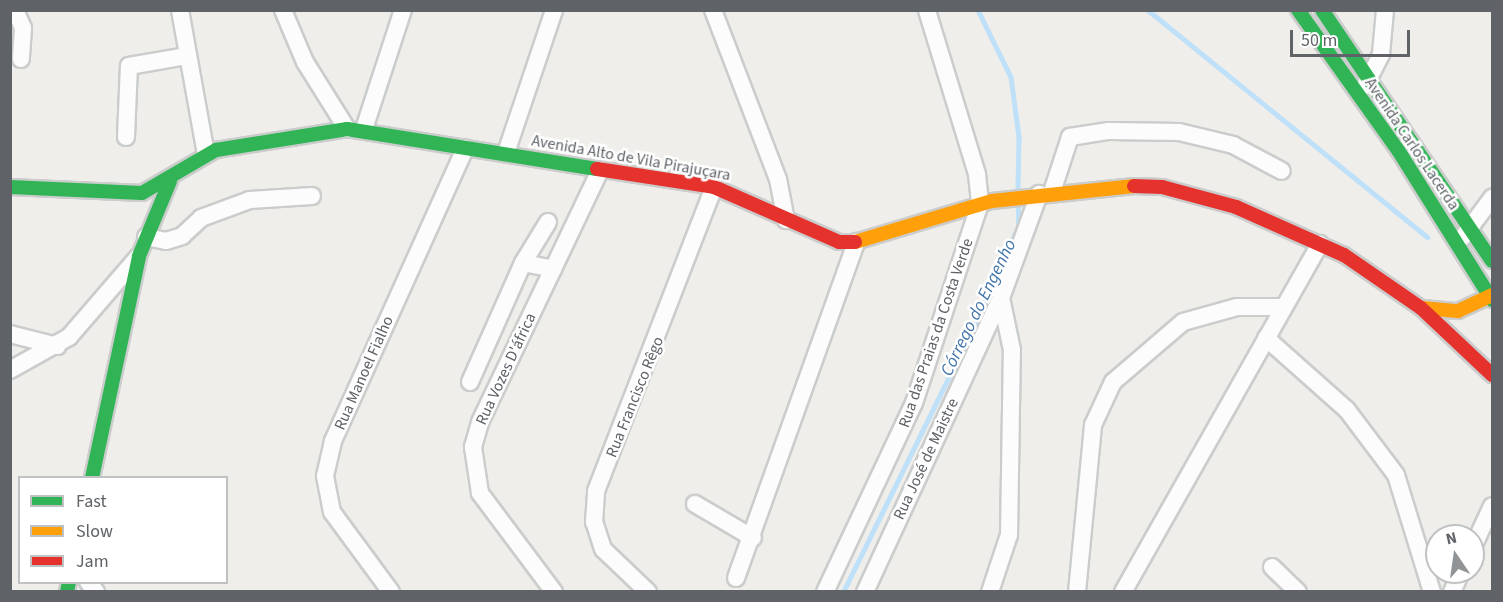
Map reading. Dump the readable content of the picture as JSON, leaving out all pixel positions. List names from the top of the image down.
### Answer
{
  "streets": {
    "main road": ["Avenida Carlos Lacerda", "Avenida Alto de Vila Pirajuçara"],
    "street": [
      "Rua das Praias da Costa Verde",
      "Rua Vozes D'áfrica",
      "Rua Manoel Fialho",
      "Rua Francisco Rêgo",
      "Rua José de Maistre"
    ]
  },
  "crossings": [
    ["Avenida Alto de Vila Pirajuçara", "Rua das Praias da Costa Verde"],
    ["Avenida Alto de Vila Pirajuçara", "Rua Vozes D'áfrica"],
    ["Avenida Alto de Vila Pirajuçara", "Rua Manoel Fialho"],
    ["Avenida Alto de Vila Pirajuçara", "Rua Francisco Rêgo"],
    ["Avenida Alto de Vila Pirajuçara", "Rua José de Maistre"]
  ],
  "water": ["Córrego do Engenho"],
  "legend": ["Fast", "Slow", "Jam"],
  "scale_bar": "50 m",
  "north": "top"
}
